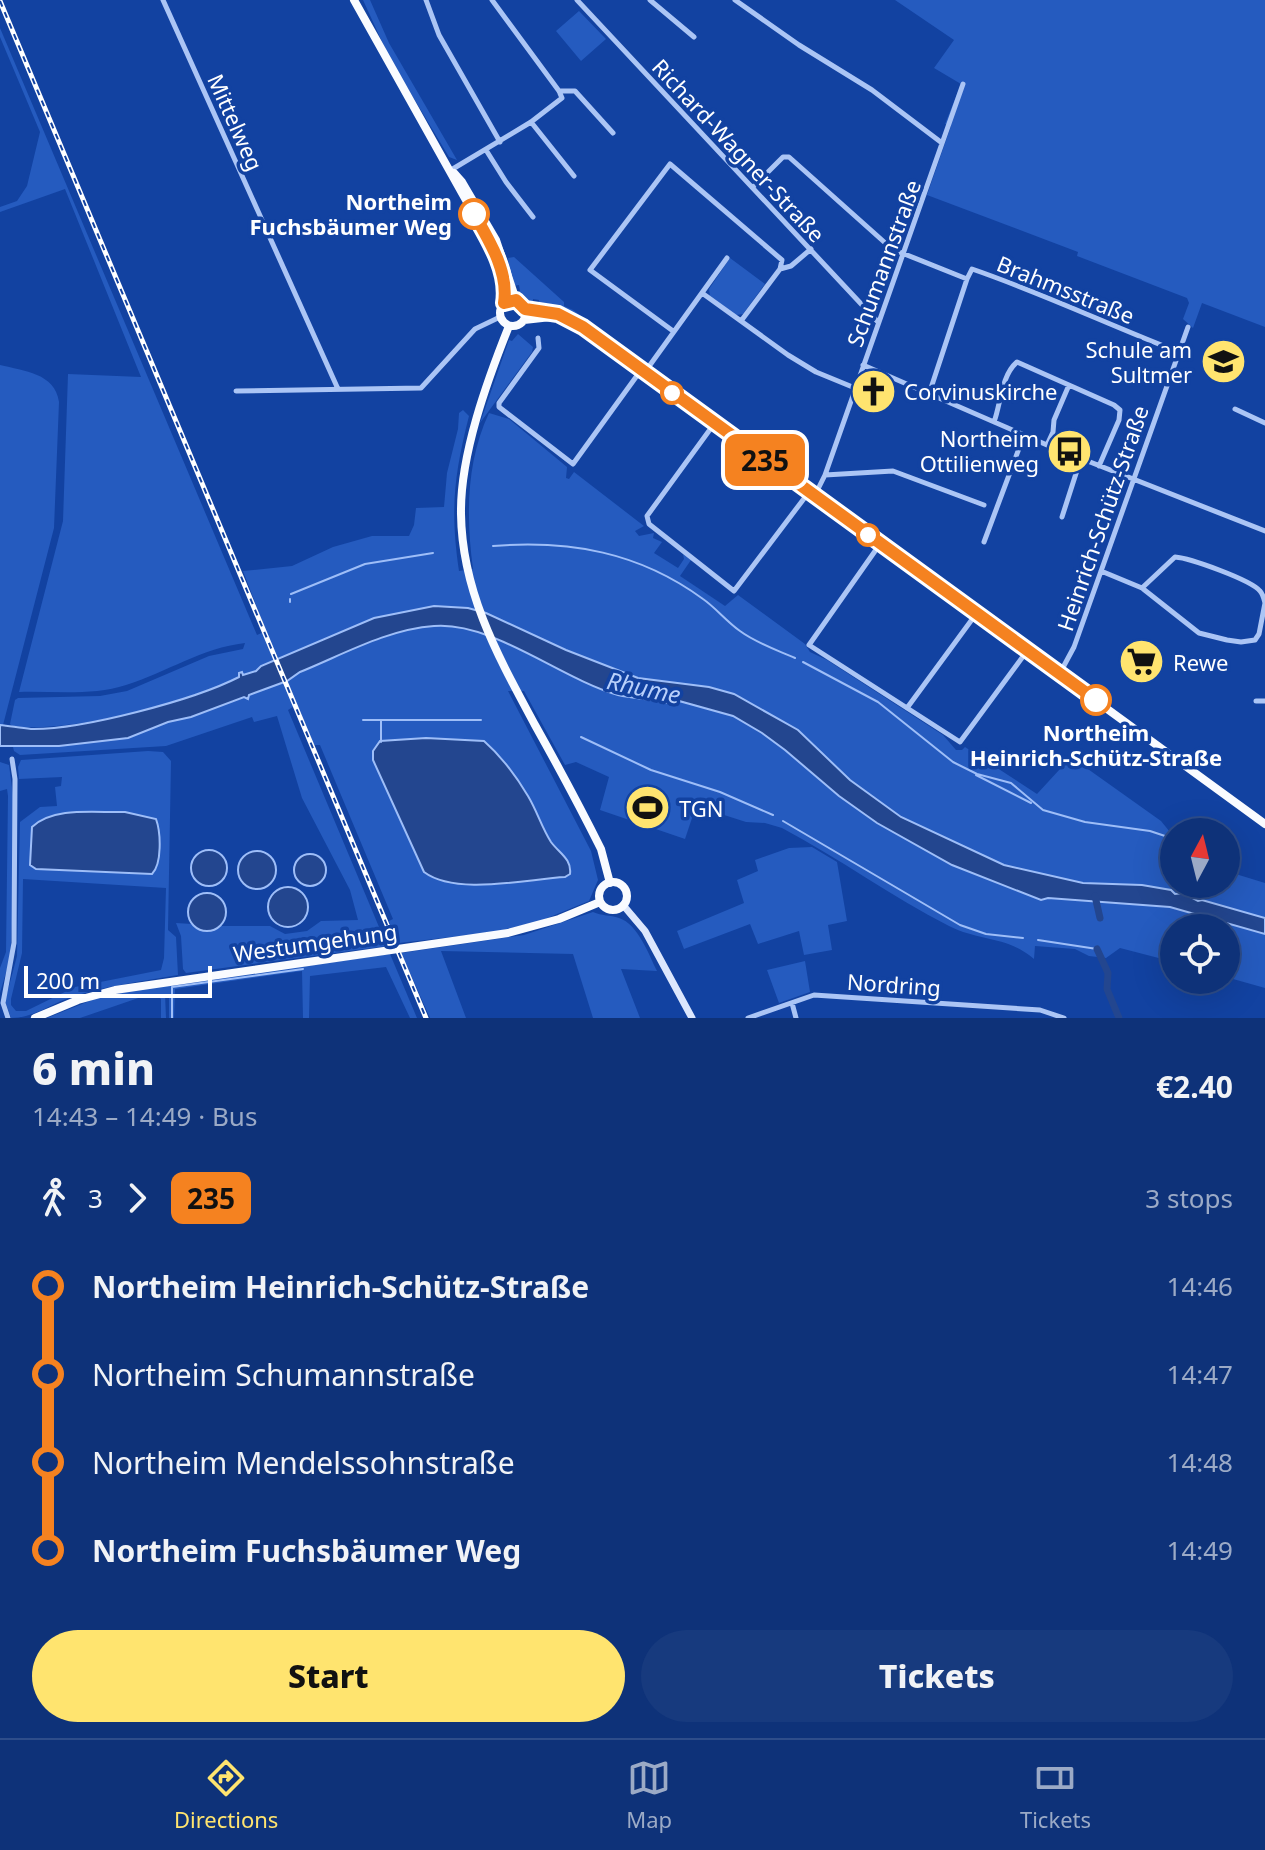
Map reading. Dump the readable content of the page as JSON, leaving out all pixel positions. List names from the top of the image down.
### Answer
{
  "streets": {
    "main road": ["Westumgehung"],
    "street": [
      "Mittelweg",
      "Richard-Wagner-Straße",
      "Schumannstraße",
      "Brahmsstraße",
      "Heinrich-Schütz-Straße",
      "Nordring"
    ]
  },
  "crossings": [
    ["Richard-Wagner-Straße", "Schumannstraße"],
    ["Richard-Wagner-Straße", "Brahmsstraße"],
    ["Schumannstraße", "Brahmsstraße"],
    ["Brahmsstraße", "Heinrich-Schütz-Straße"]
  ],
  "water": ["Rhume"],
  "places": {
    "other": ["Northeim Fuchsbäumer Weg", "Northeim Heinrich-Schütz-Straße"],
    "school or university": ["Schule am Sultmer"],
    "church": ["Corvinuskirche"],
    "bus stop": ["Northeim Ottilienweg"],
    "supermarket": ["Rewe"],
    "sports": ["TGN"]
  },
  "lines": ["bus line 235"],
  "scale_bar": "200 m",
  "north": "top",
  "page": {
    "on_map": "235",
    "scale": "200 m",
    "heading": ["6 min", "14:43 – 14:49 · Bus", "€2.40"],
    "legs": ["3", "235", "3 stops"],
    "list": [
      {
        "name": "Northeim Heinrich-Schütz-Straße",
        "value": "14:46"
      },
      {
        "name": "Northeim Schumannstraße",
        "value": "14:47"
      },
      {
        "name": "Northeim Mendelssohnstraße",
        "value": "14:48"
      },
      {
        "name": "Northeim Fuchsbäumer Weg",
        "value": "14:49"
      }
    ],
    "buttons": ["Start", "Tickets"],
    "tabs": ["Directions", "Map", "Tickets"]
  }
}
